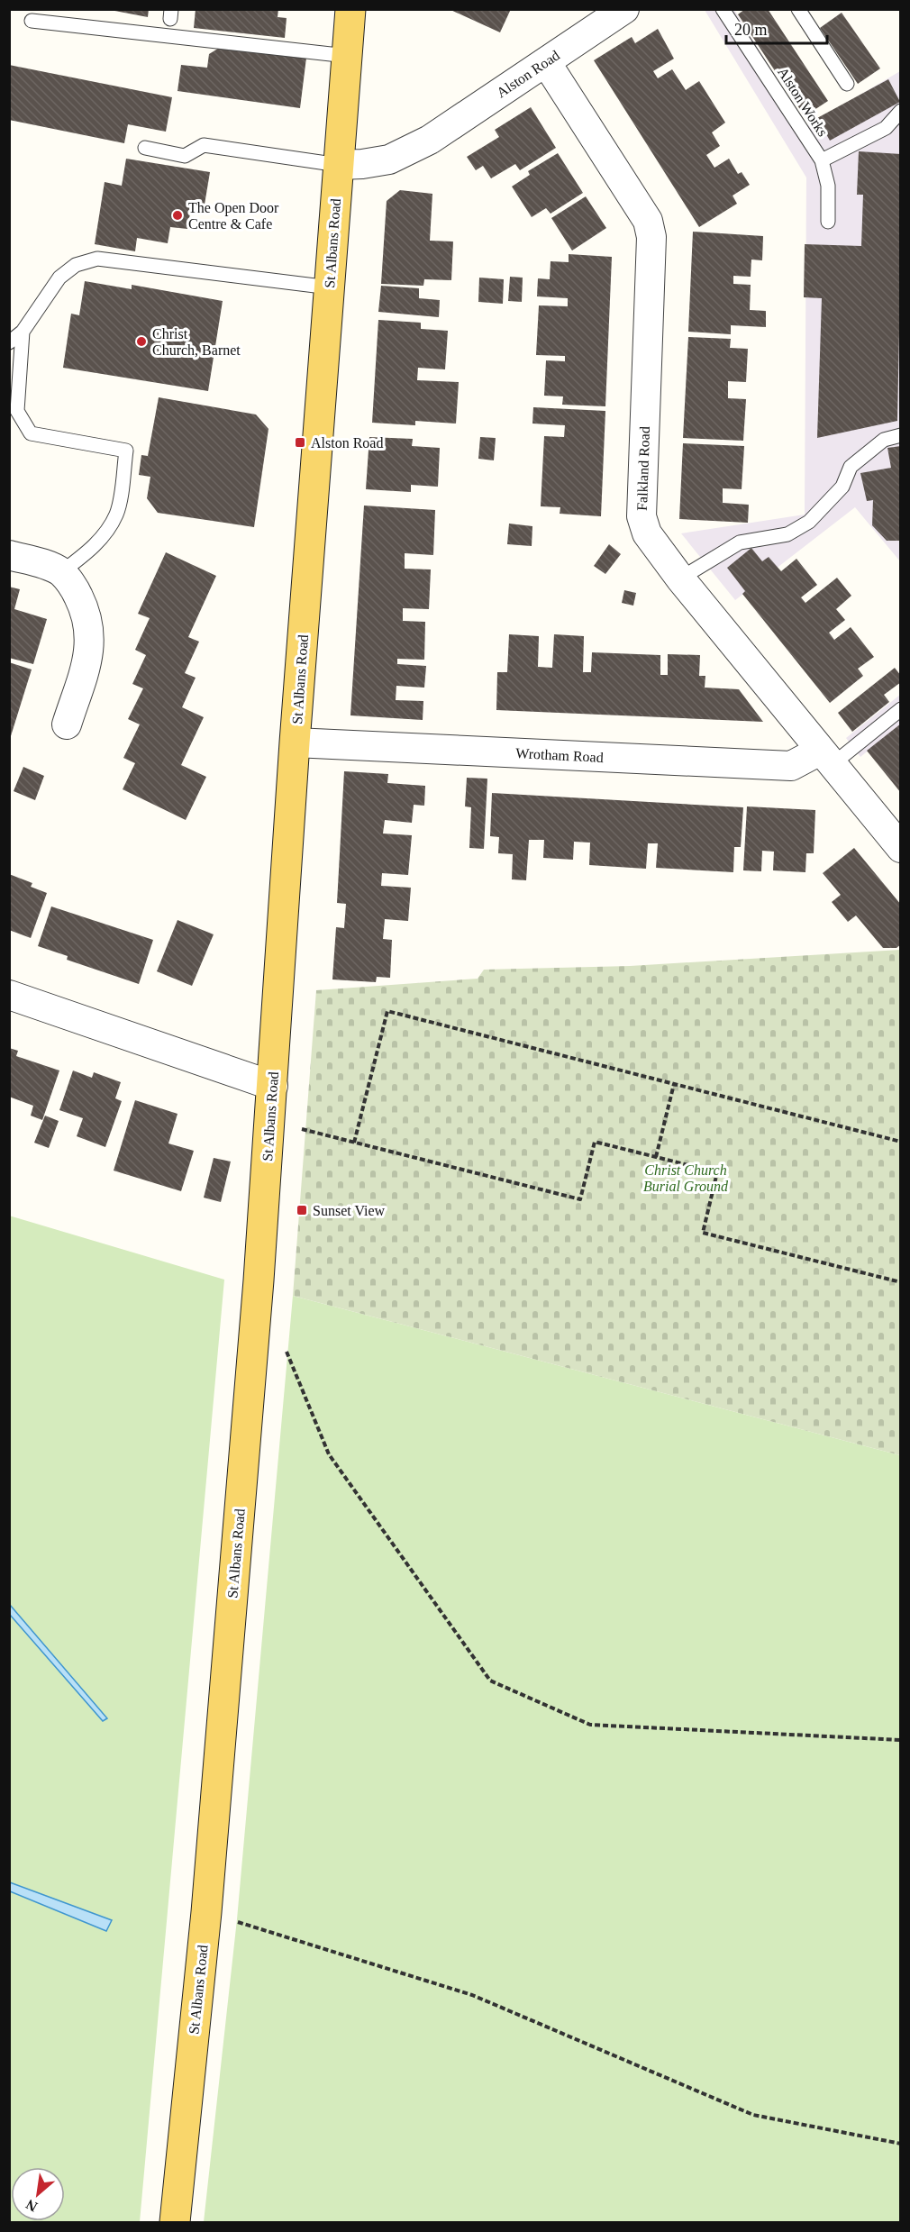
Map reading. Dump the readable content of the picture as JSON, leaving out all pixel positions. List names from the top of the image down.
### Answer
{
  "streets": {
    "main road": ["St Albans Road"],
    "street": ["Alston Road", "Falkland Road", "Wrotham Road"],
    "lane": ["Alston Works"]
  },
  "crossings": [
    ["Alston Road", "St Albans Road"],
    ["Alston Road", "Falkland Road"],
    ["St Albans Road", "Wrotham Road"],
    ["Falkland Road", "Wrotham Road"]
  ],
  "parks": ["Christ Church Burial Ground"],
  "places": {
    "other": ["The Open Door Centre & Cafe", "Christ Church, Barnet"],
    "transit": ["Alston Road", "Sunset View"]
  },
  "scale_bar": "20 m",
  "north": "bottom left"
}
